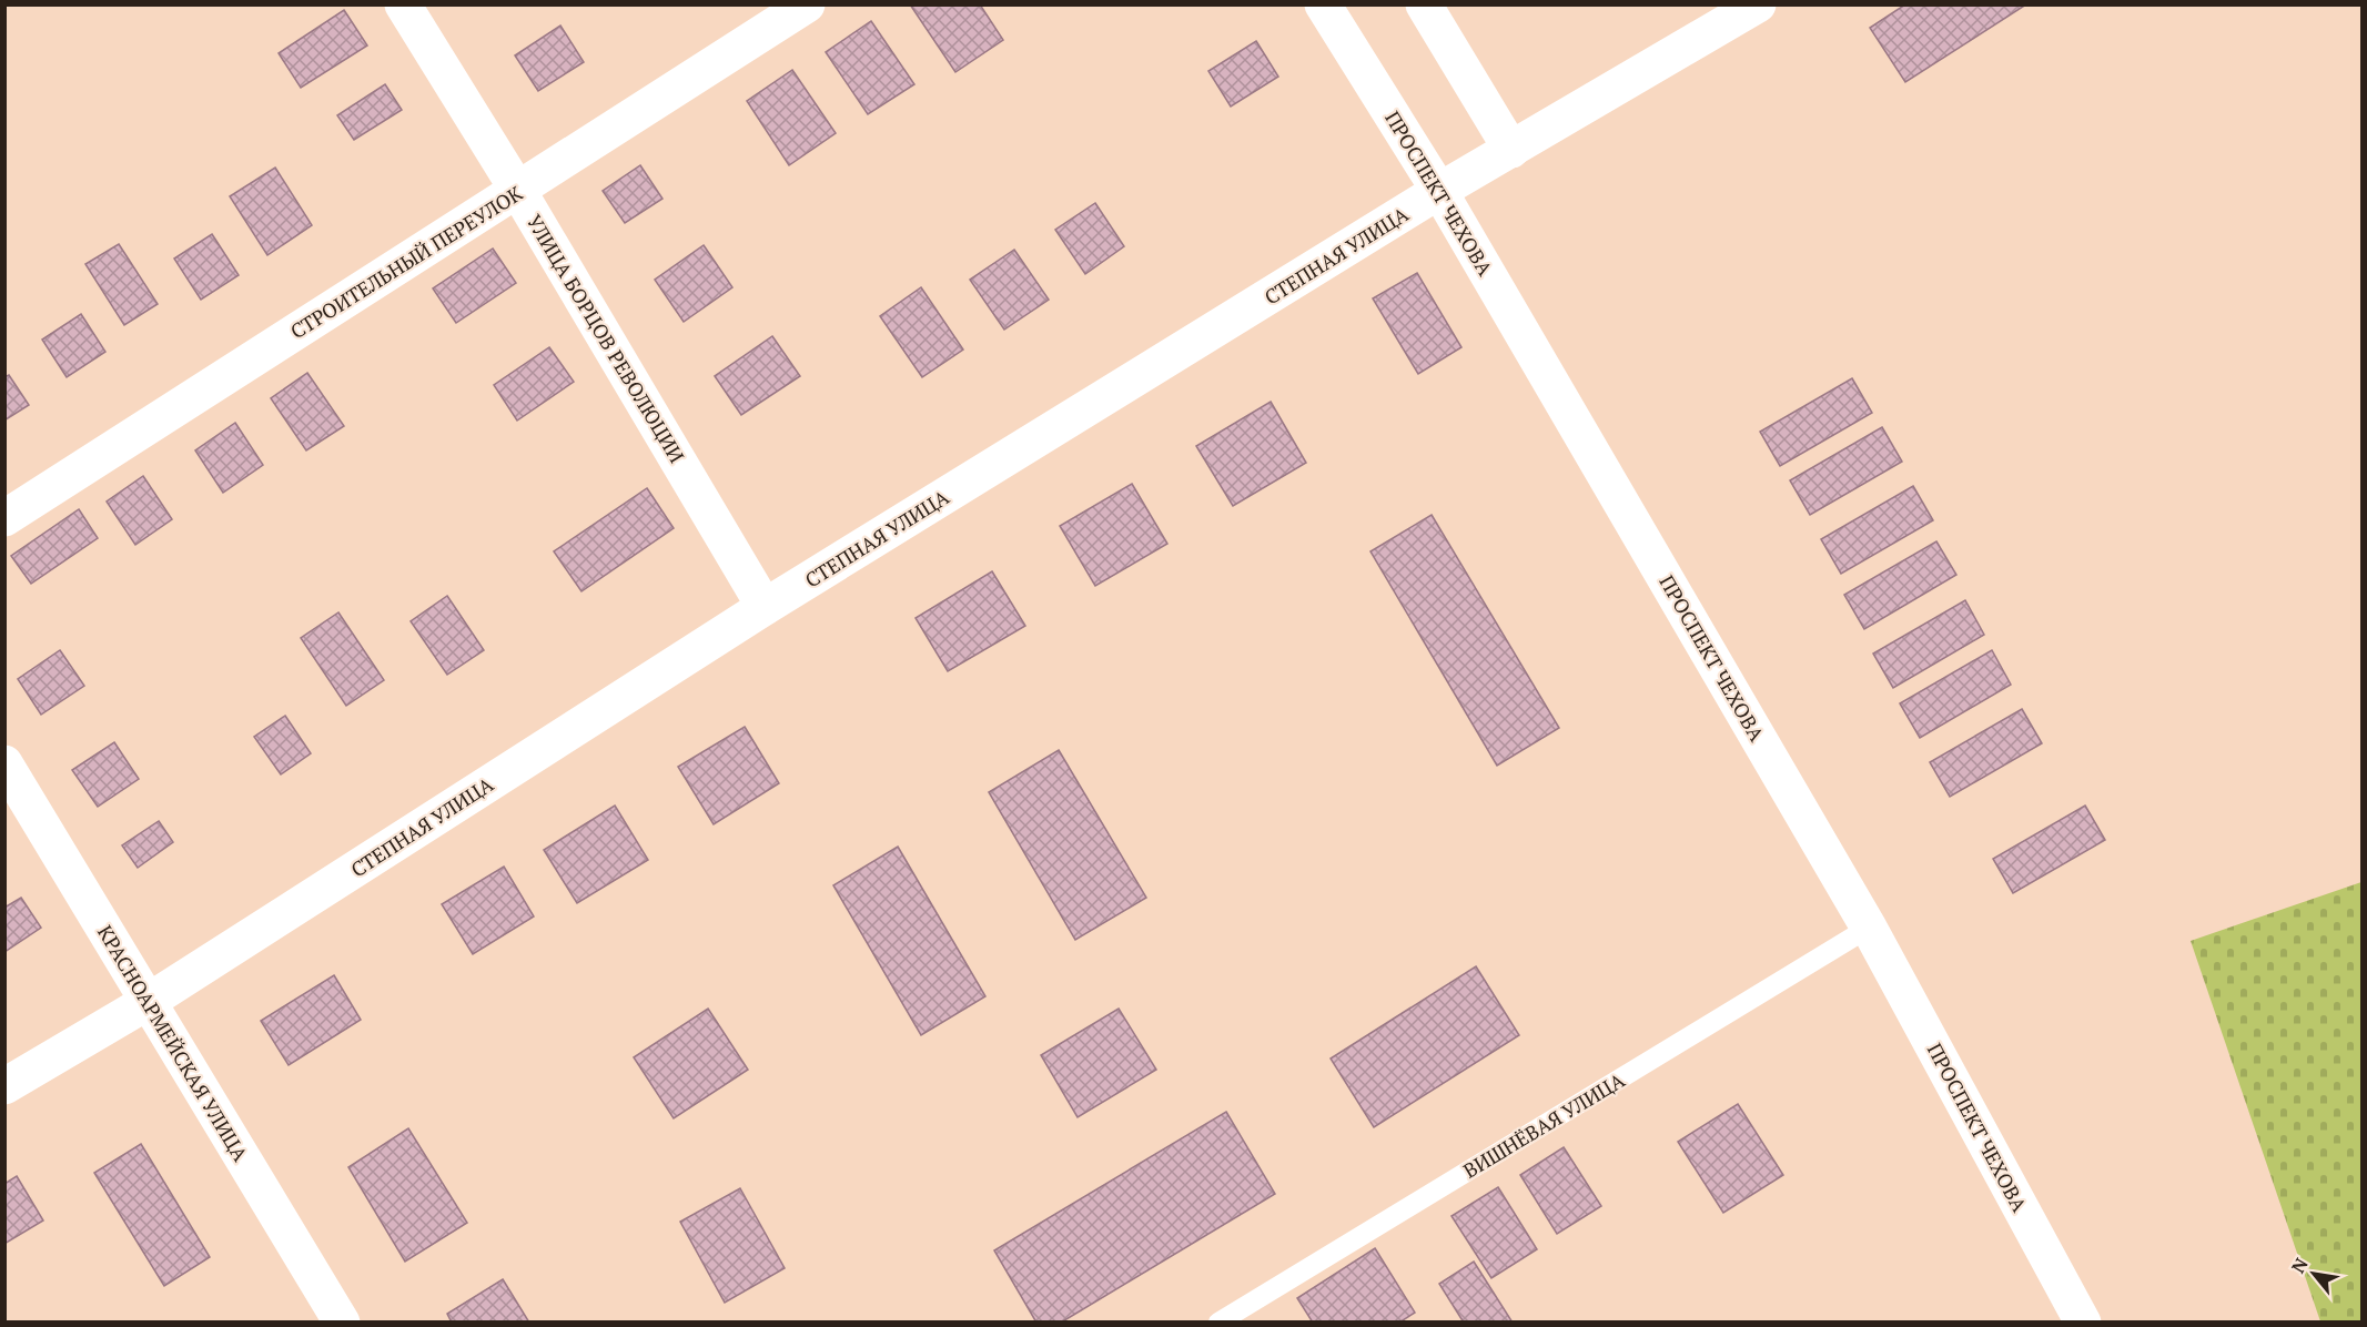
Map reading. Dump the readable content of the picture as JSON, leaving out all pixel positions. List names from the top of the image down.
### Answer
{
  "streets": {
    "street": [
      "ПРОСПЕКТ ЧЕХОВА",
      "СТЕПНАЯ УЛИЦА",
      "СТРОИТЕЛЬНЫЙ ПЕРЕУЛОК",
      "УЛИЦА БОРЦОВ РЕВОЛЮЦИИ",
      "КРАСНОАРМЕЙСКАЯ УЛИЦА"
    ],
    "lane": ["ВИШНЁВАЯ УЛИЦА"]
  },
  "crossings": [
    ["ПРОСПЕКТ ЧЕХОВА", "СТЕПНАЯ УЛИЦА"],
    ["ПРОСПЕКТ ЧЕХОВА", "ВИШНЁВАЯ УЛИЦА"],
    ["СТЕПНАЯ УЛИЦА", "УЛИЦА БОРЦОВ РЕВОЛЮЦИИ"],
    ["СТЕПНАЯ УЛИЦА", "КРАСНОАРМЕЙСКАЯ УЛИЦА"],
    ["СТРОИТЕЛЬНЫЙ ПЕРЕУЛОК", "УЛИЦА БОРЦОВ РЕВОЛЮЦИИ"]
  ],
  "north": "top left"
}
